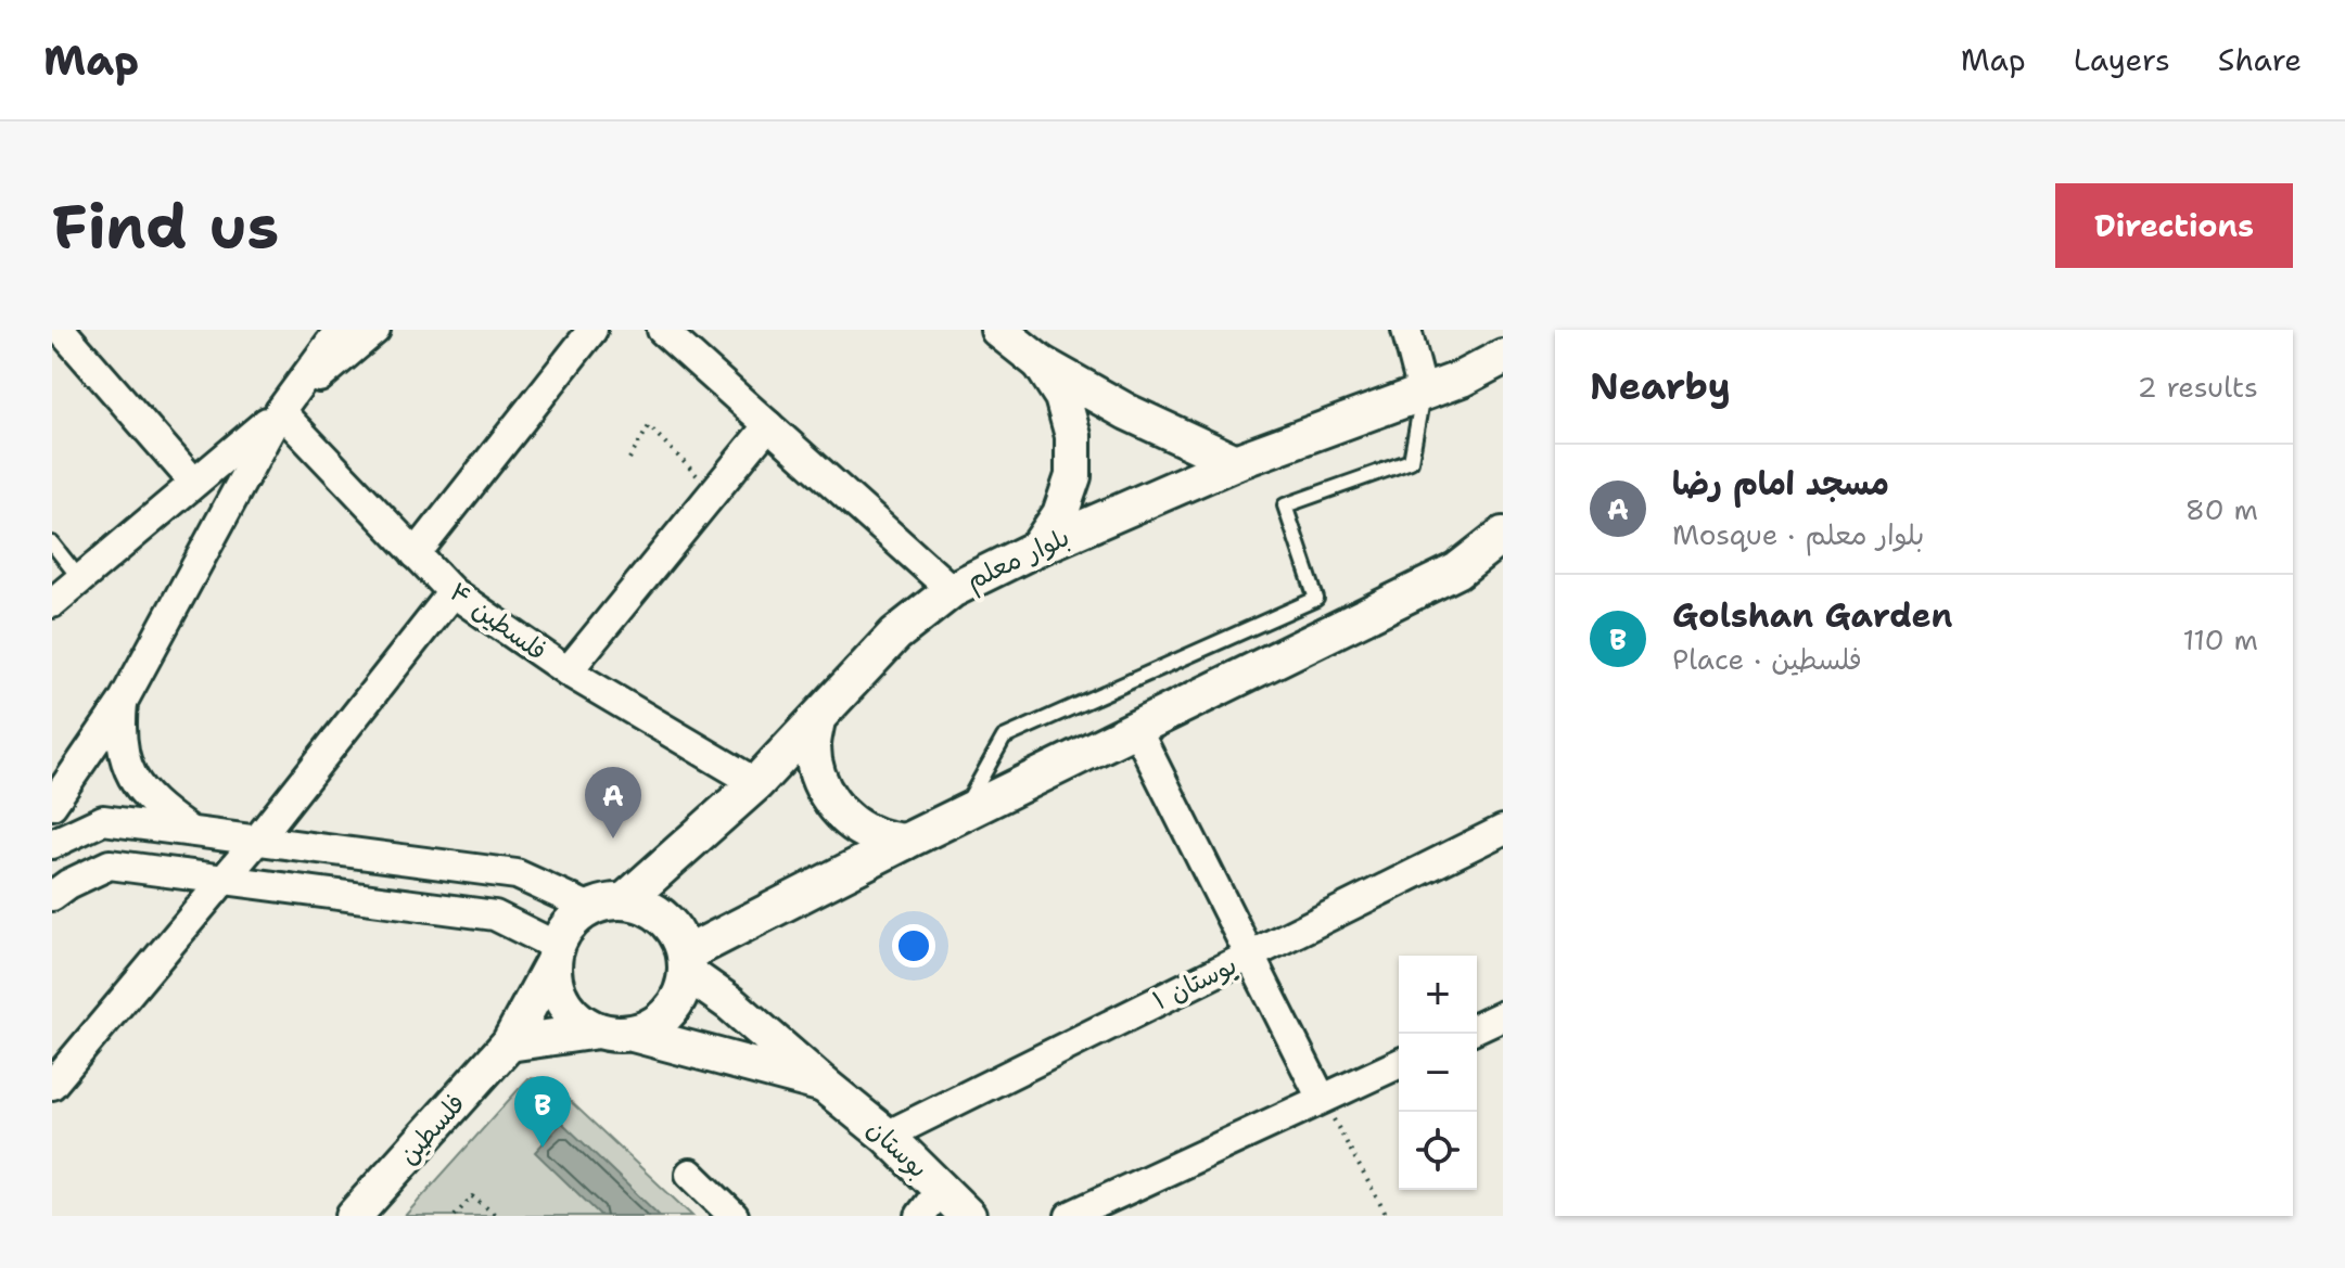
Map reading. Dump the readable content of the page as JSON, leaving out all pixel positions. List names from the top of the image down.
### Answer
{
  "streets": {
    "street": [
      "بلوار معلم",
      "فلسطین ۴",
      "بوستان ۱",
      "فلسطین",
      "بوستان"
    ]
  },
  "crossings": [
    ["بلوار معلم", "فلسطین ۴"],
    ["بلوار معلم", "بوستان"],
    ["بوستان ۱", "بوستان"]
  ],
  "page": {
    "header": "Map",
    "nav": ["Map", "Layers", "Share"],
    "buttons": "Directions",
    "title": "Find us",
    "heading": ["Nearby", "2 results"],
    "list": [
      {
        "mark": "A",
        "name": "مسجد امام رضا",
        "note": "Mosque · بلوار معلم",
        "value": "80 m"
      },
      {
        "mark": "B",
        "name": "Golshan Garden",
        "note": "Place · فلسطین",
        "value": "110 m"
      }
    ],
    "pins": ["A", "B"],
    "map_buttons": ["+", "−"]
  }
}
